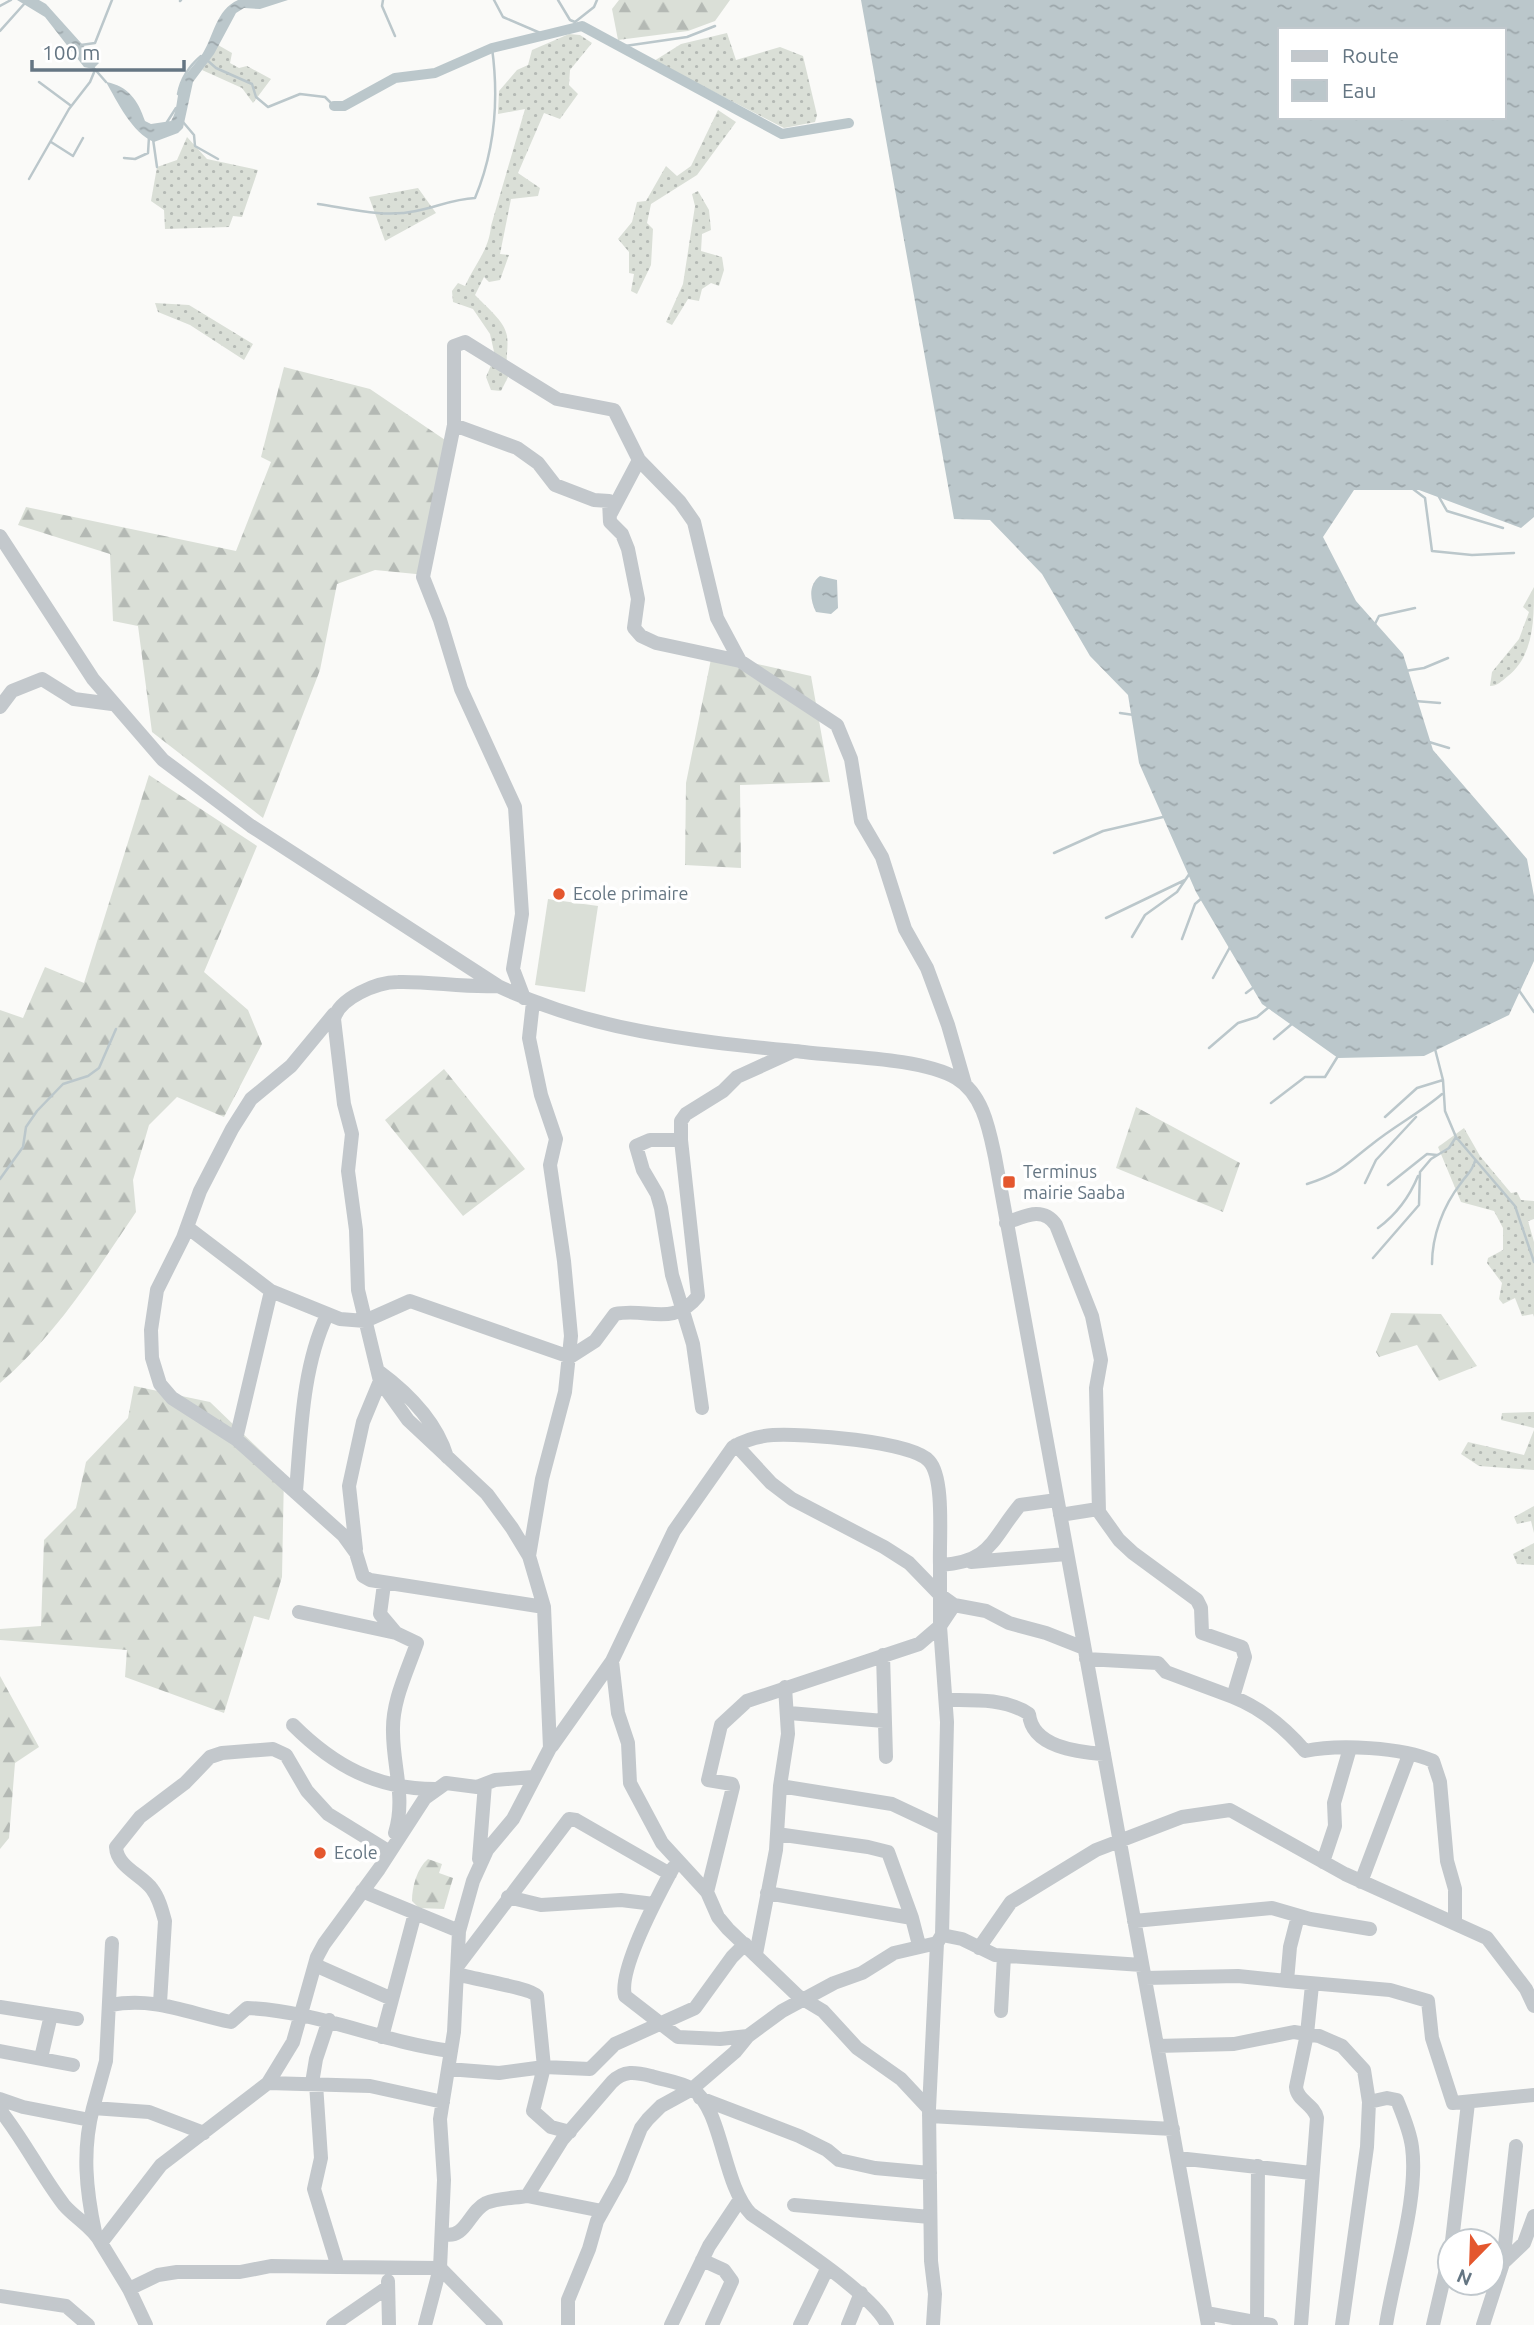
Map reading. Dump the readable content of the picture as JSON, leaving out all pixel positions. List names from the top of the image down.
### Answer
{
  "places": {
    "other": ["Ecole primaire", "Ecole"],
    "transit": ["Terminus mairie Saaba"]
  },
  "legend": ["Route", "Eau"],
  "scale_bar": "100 m",
  "north": "bottom left"
}
